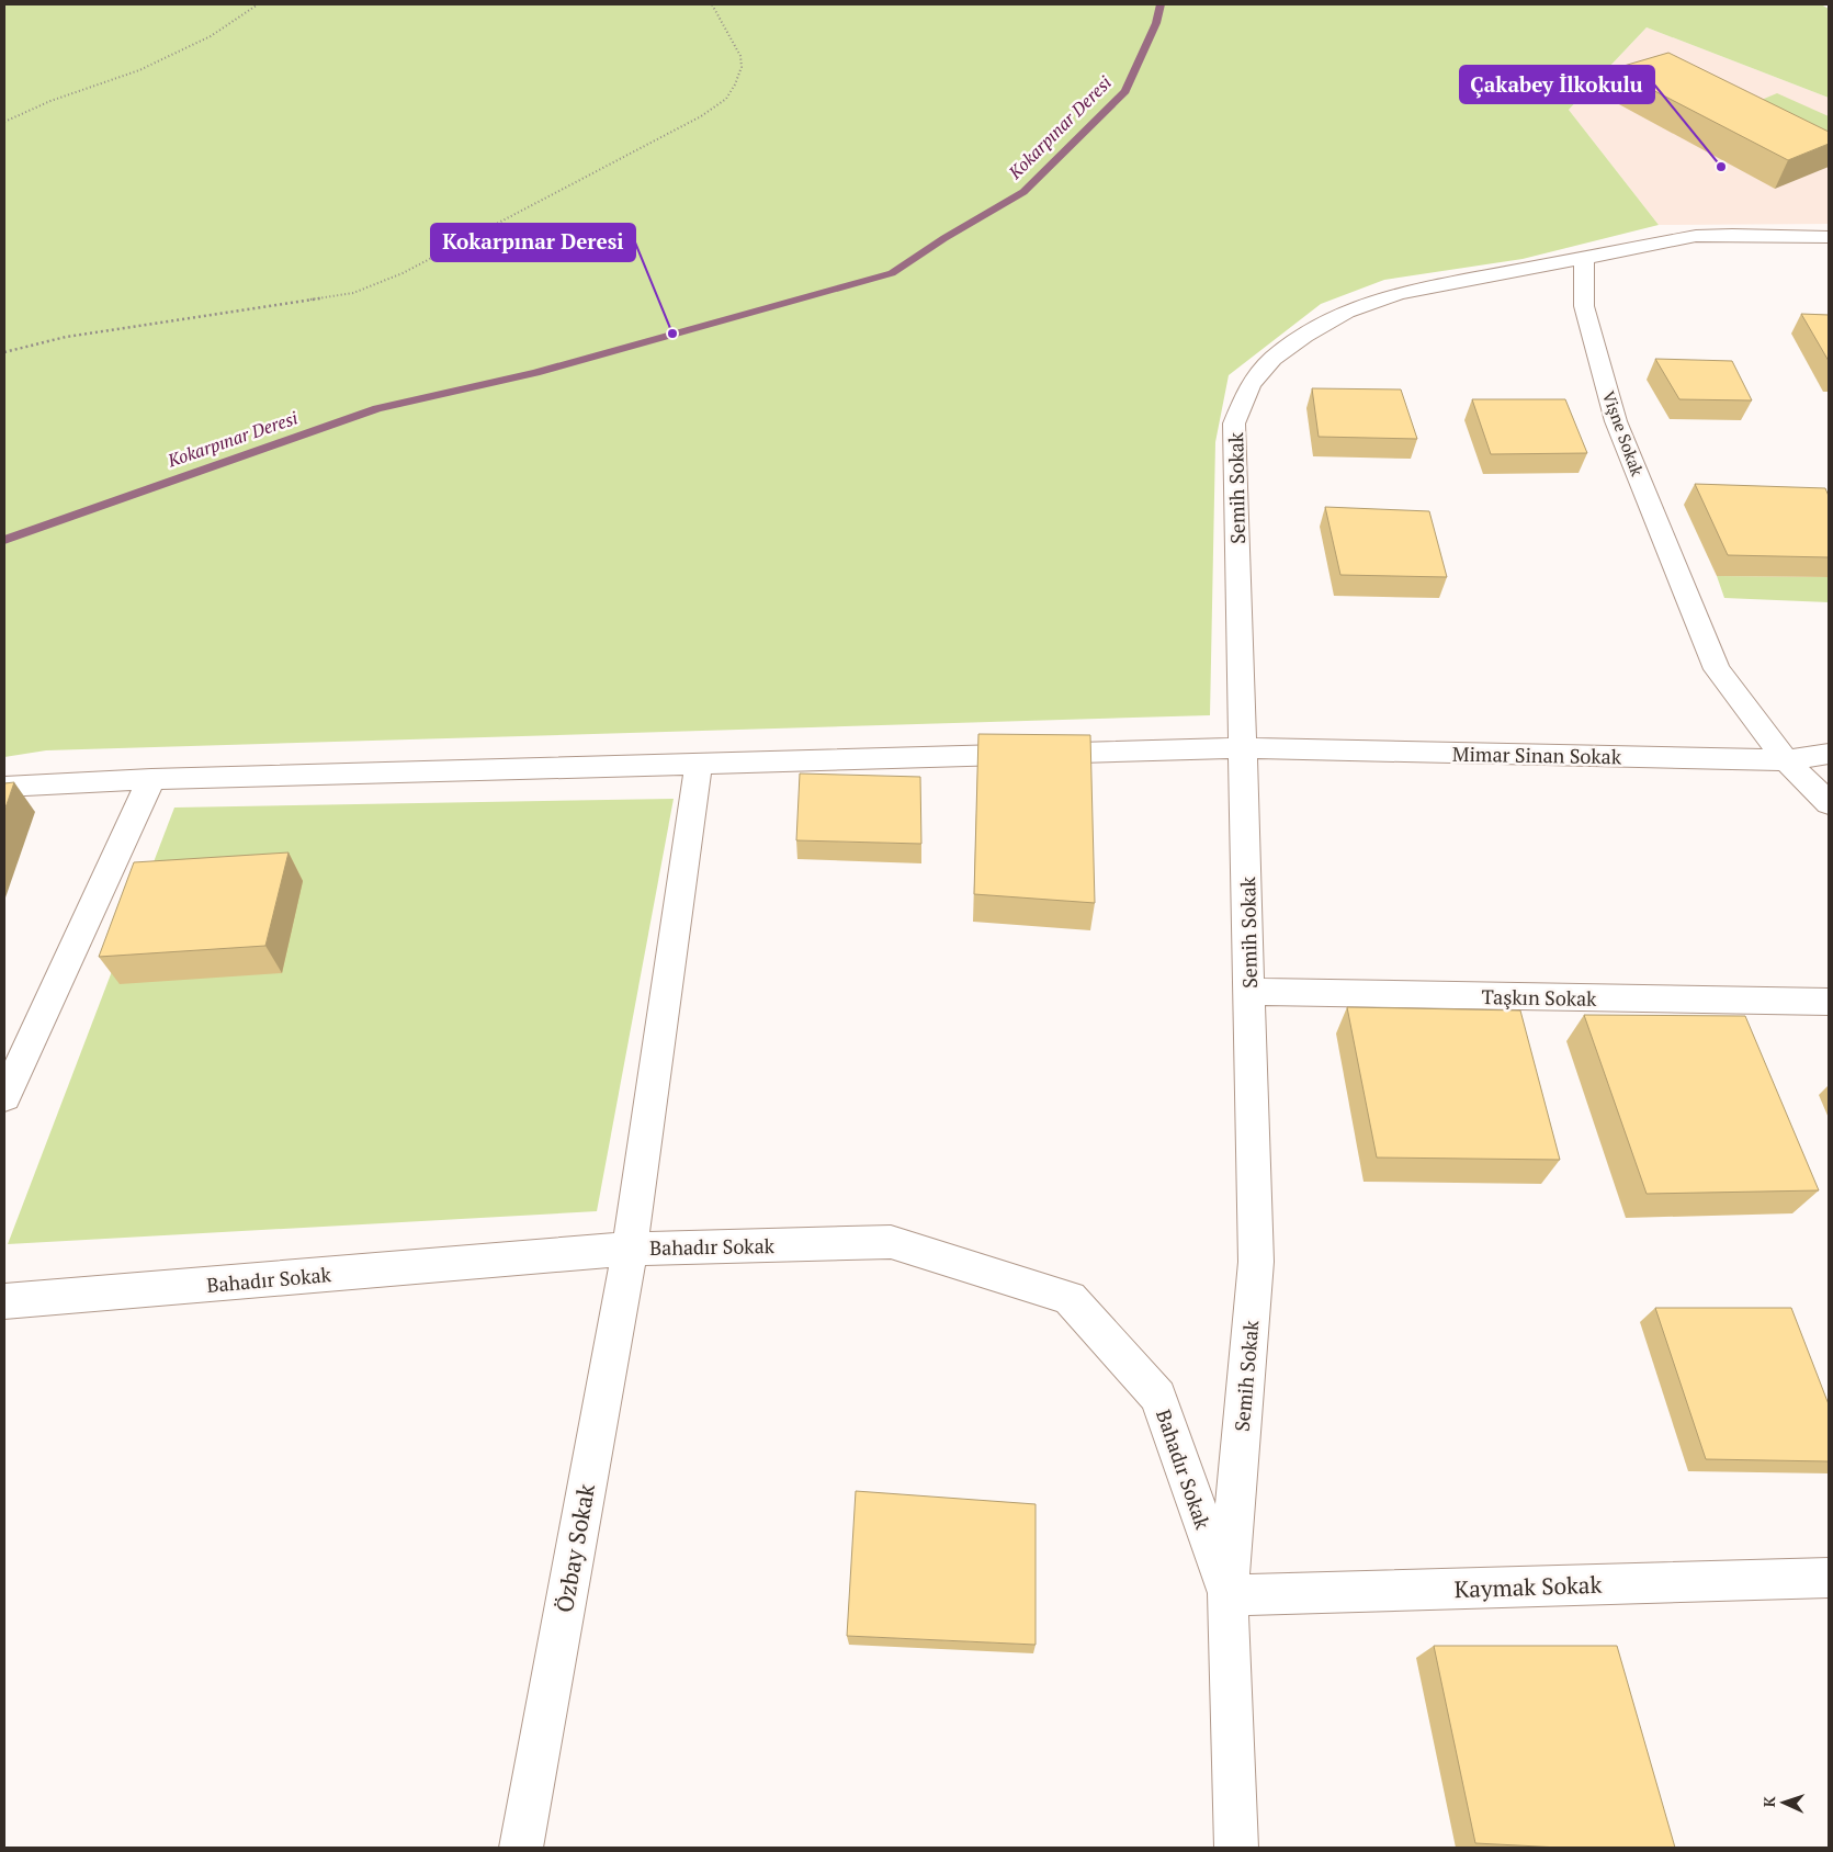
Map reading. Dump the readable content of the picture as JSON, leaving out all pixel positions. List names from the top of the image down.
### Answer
{
  "streets": {
    "street": [
      "Vişne Sokak",
      "Semih Sokak",
      "Mimar Sinan Sokak",
      "Taşkın Sokak",
      "Bahadır Sokak",
      "Özbay Sokak",
      "Kaymak Sokak"
    ]
  },
  "crossings": [
    ["Vişne Sokak", "Semih Sokak"],
    ["Vişne Sokak", "Mimar Sinan Sokak"],
    ["Semih Sokak", "Mimar Sinan Sokak"],
    ["Semih Sokak", "Taşkın Sokak"],
    ["Semih Sokak", "Bahadır Sokak"],
    ["Semih Sokak", "Kaymak Sokak"],
    ["Mimar Sinan Sokak", "Özbay Sokak"],
    ["Bahadır Sokak", "Özbay Sokak"],
    ["Bahadır Sokak", "Kaymak Sokak"]
  ],
  "water": ["Kokarpınar Deresi"],
  "places": ["Çakabey İlkokulu", "Kokarpınar Deresi"],
  "north": "left"
}
